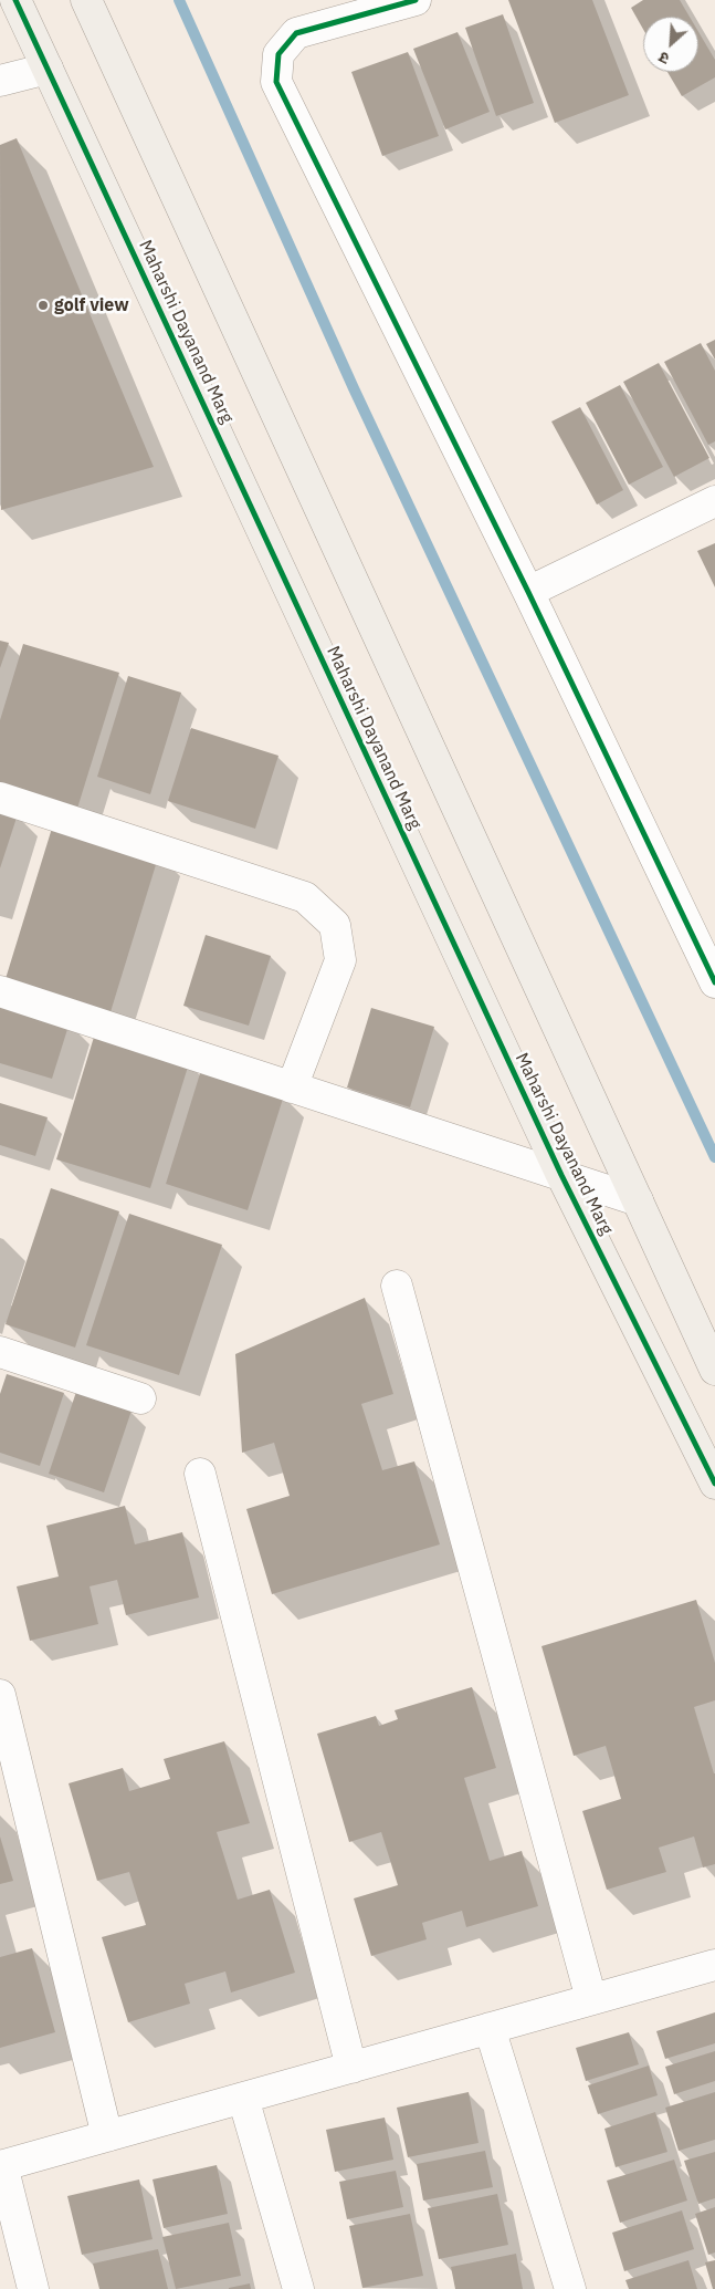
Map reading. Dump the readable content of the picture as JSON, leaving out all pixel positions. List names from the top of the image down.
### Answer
{
  "streets": {
    "street": ["Maharshi Dayanand Marg"]
  },
  "places": ["golf view"],
  "north": "bottom left"
}
